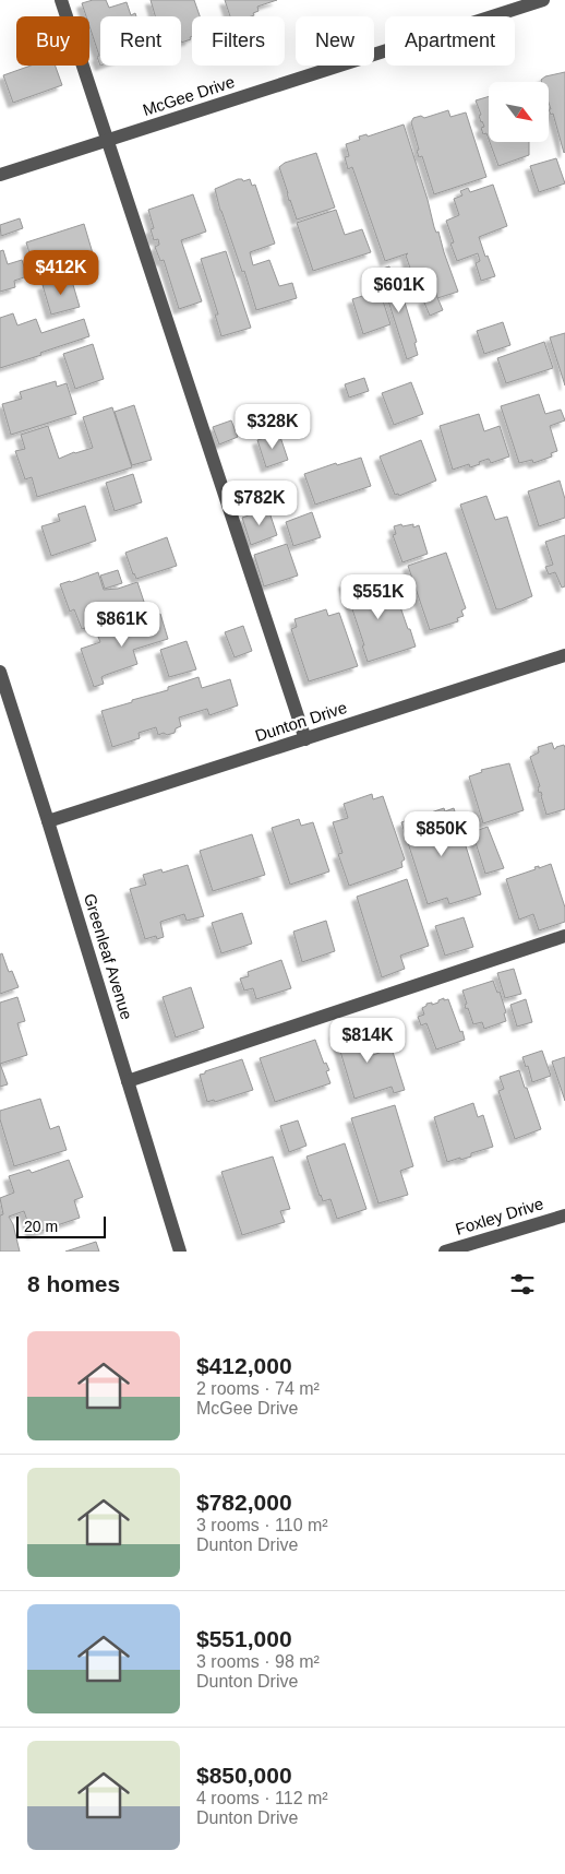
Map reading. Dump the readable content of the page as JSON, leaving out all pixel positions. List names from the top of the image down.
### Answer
{
  "streets": {
    "street": [
      "McGee Drive",
      "Dunton Drive",
      "Greenleaf Avenue",
      "Foxley Drive"
    ]
  },
  "crossings": [
    ["Dunton Drive", "Greenleaf Avenue"]
  ],
  "scale_bar": "20 m",
  "north": "bottom right",
  "page": {
    "chip": [
      "Buy",
      "Rent",
      "Filters",
      "New",
      "Apartment"
    ],
    "price": [
      "$412K",
      "$601K",
      "$328K",
      "$782K",
      "$551K",
      "$861K",
      "$850K",
      "$814K"
    ],
    "scale": "20 m",
    "heading": "8 homes",
    "list": [
      {
        "name": "$412,000",
        "note": "2 rooms · 74 m² · McGee Drive"
      },
      {
        "name": "$782,000",
        "note": "3 rooms · 110 m² · Dunton Drive"
      },
      {
        "name": "$551,000",
        "note": "3 rooms · 98 m² · Dunton Drive"
      },
      {
        "name": "$850,000",
        "note": "4 rooms · 112 m² · Dunton Drive"
      }
    ]
  }
}
